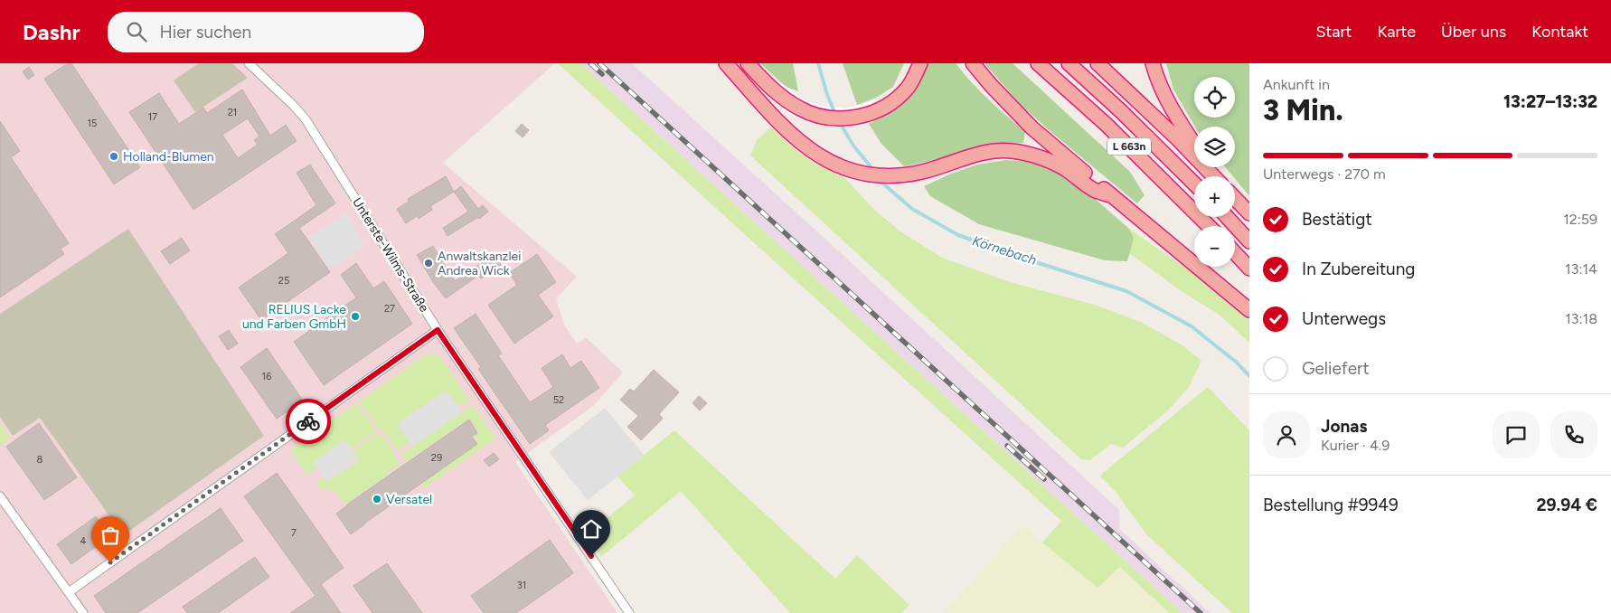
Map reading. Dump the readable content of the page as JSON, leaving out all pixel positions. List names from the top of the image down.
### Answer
{
  "streets": {
    "highway": ["L 663n"],
    "street": ["Unterste-Wilms-Straße"]
  },
  "water": ["Körnebach"],
  "places": [
    "Holland-Blumen",
    "Anwaltskanzlei Andrea Wick",
    "RELIUS Lacke und Farben GmbH",
    "Versatel"
  ],
  "house_numbers": [
    "21",
    "17",
    "15",
    "25",
    "27",
    "16",
    "52",
    "29",
    "8",
    "7",
    "4",
    "31"
  ],
  "page": {
    "header": "Dashr",
    "search": "Hier suchen",
    "nav": [
      "Start",
      "Karte",
      "Über uns",
      "Kontakt"
    ],
    "heading": ["3 Min.", "Ankunft in", "13:27–13:32"],
    "panel": [
      "Jonas",
      "Kurier · 4.9",
      "Bestellung #9949",
      "29.94 €"
    ],
    "map_buttons": ["+", "−"],
    "bar": "Unterwegs · 270 m",
    "list": [
      ["Bestätigt", "12:59"],
      ["In Zubereitung", "13:14"],
      ["Unterwegs", "13:18"],
      "Geliefert"
    ]
  }
}
